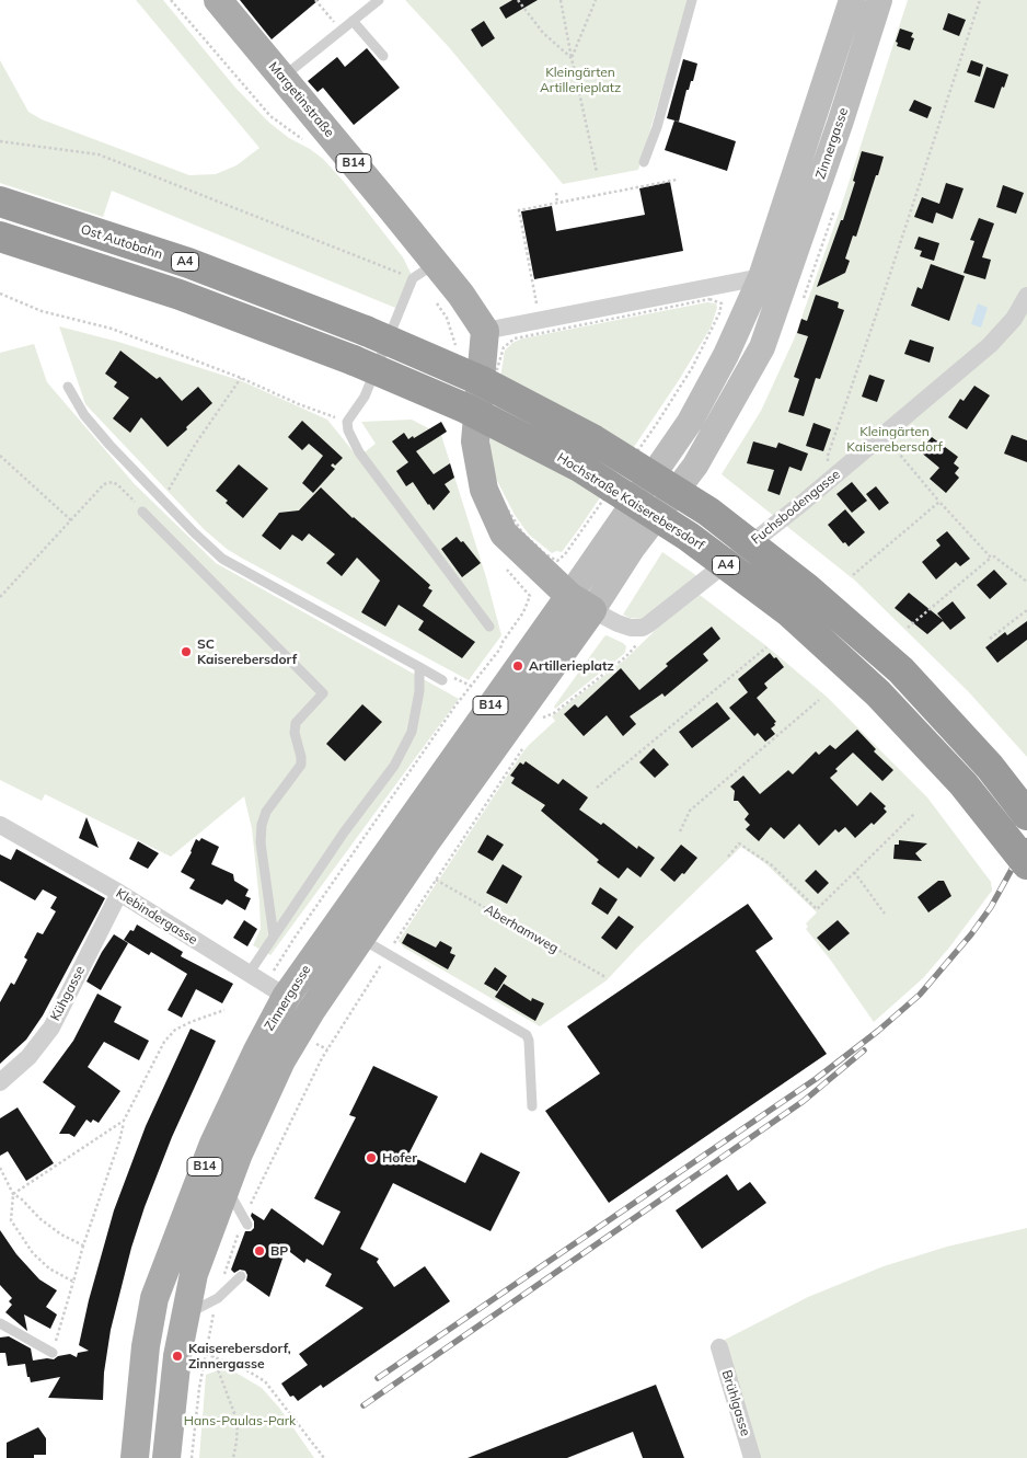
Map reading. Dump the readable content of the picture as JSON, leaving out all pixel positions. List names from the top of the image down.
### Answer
{
  "streets": {
    "highway": ["Ost Autobahn", "A4", "Hochstraße Kaiserebersdorf"],
    "main road": ["Margetinstraße", "Zinnergasse", "B14"],
    "street": [
      "Fuchsbodengasse",
      "Klebindergasse",
      "Kühgasse",
      "Brühlgasse"
    ],
    "path": ["Aberhamweg"]
  },
  "crossings": [
    ["Zinnergasse", "Klebindergasse"],
    ["Klebindergasse", "Kühgasse"]
  ],
  "parks": ["Kleingärten Artillerieplatz", "Kleingärten Kaiserebersdorf", "Hans-Paulas-Park"],
  "places": [
    "SC Kaiserebersdorf",
    "Artillerieplatz",
    "Hofer",
    "BP",
    "Kaiserebersdorf, Zinnergasse"
  ]
}
